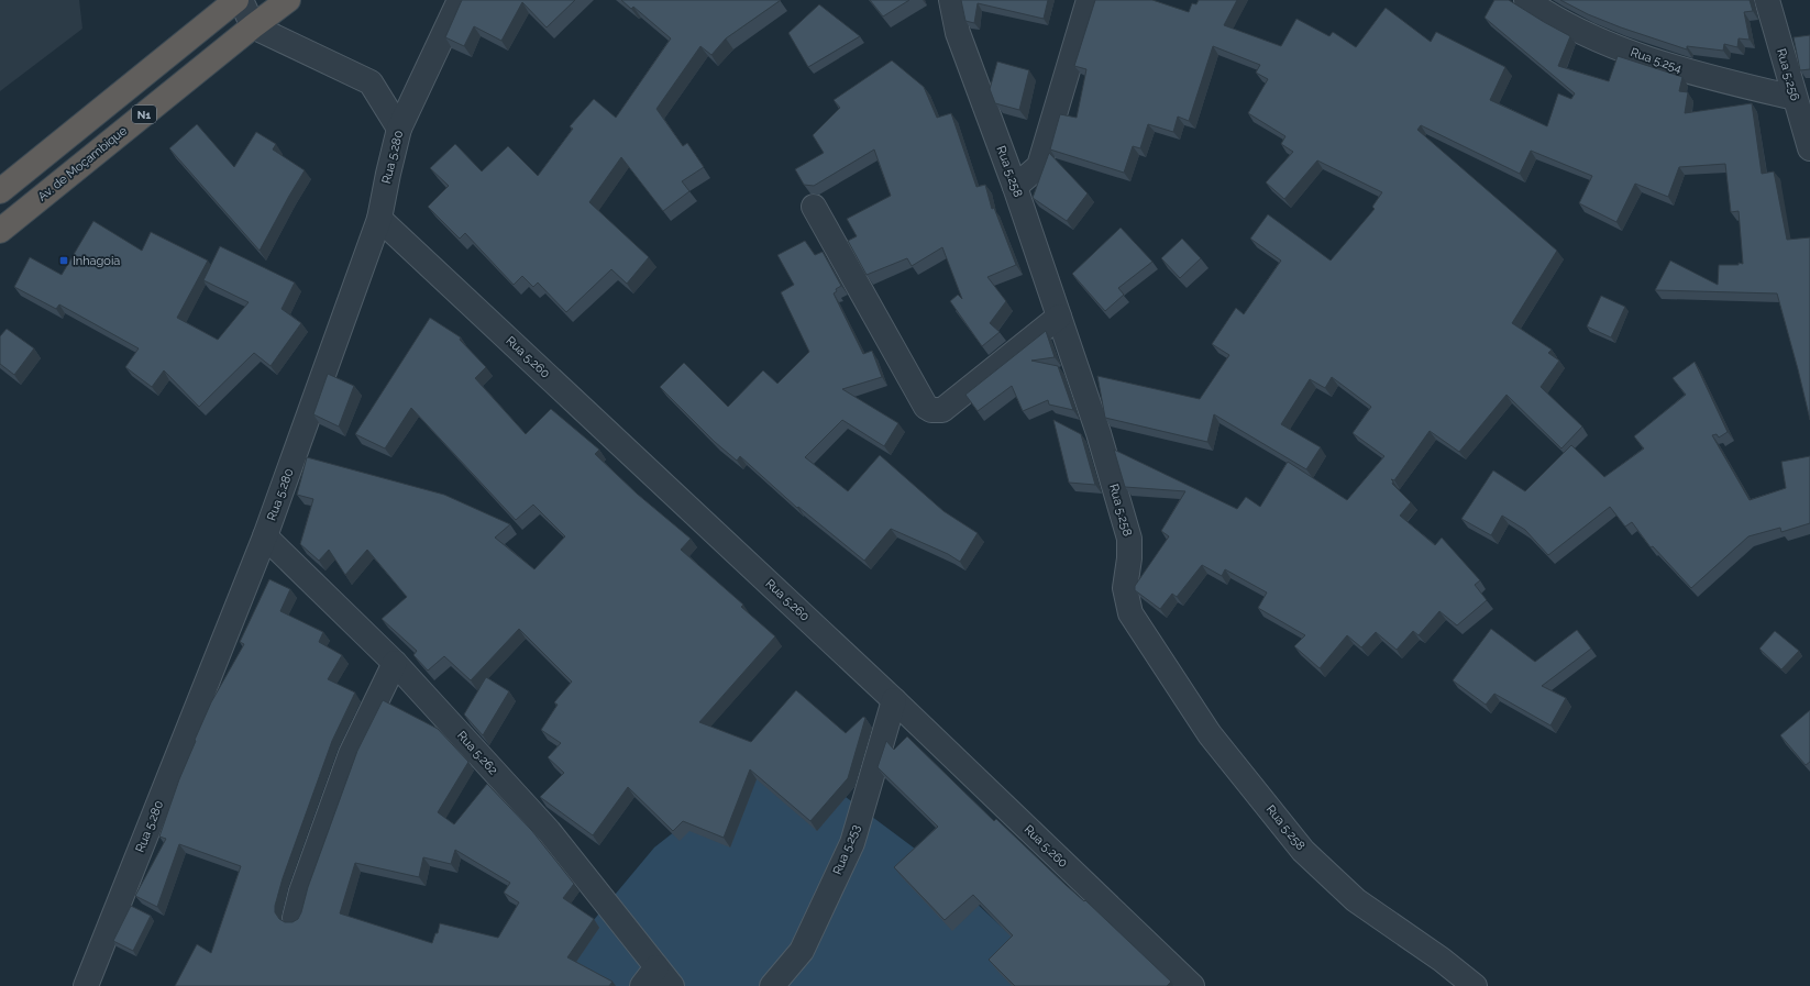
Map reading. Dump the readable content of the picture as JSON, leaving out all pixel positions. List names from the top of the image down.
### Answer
{
  "streets": {
    "highway": ["N1", "Av. de Moçambique"],
    "street": [
      "Rua 5.254",
      "Rua 5.256",
      "Rua 5.280",
      "Rua 5.258",
      "Rua 5.260",
      "Rua 5.262",
      "Rua 5.253"
    ]
  },
  "crossings": [
    ["Rua 5.254", "Rua 5.256"],
    ["Rua 5.280", "Rua 5.260"],
    ["Rua 5.280", "Rua 5.262"],
    ["Rua 5.260", "Rua 5.253"]
  ],
  "places": {
    "transit": ["Inhagoia"]
  }
}
